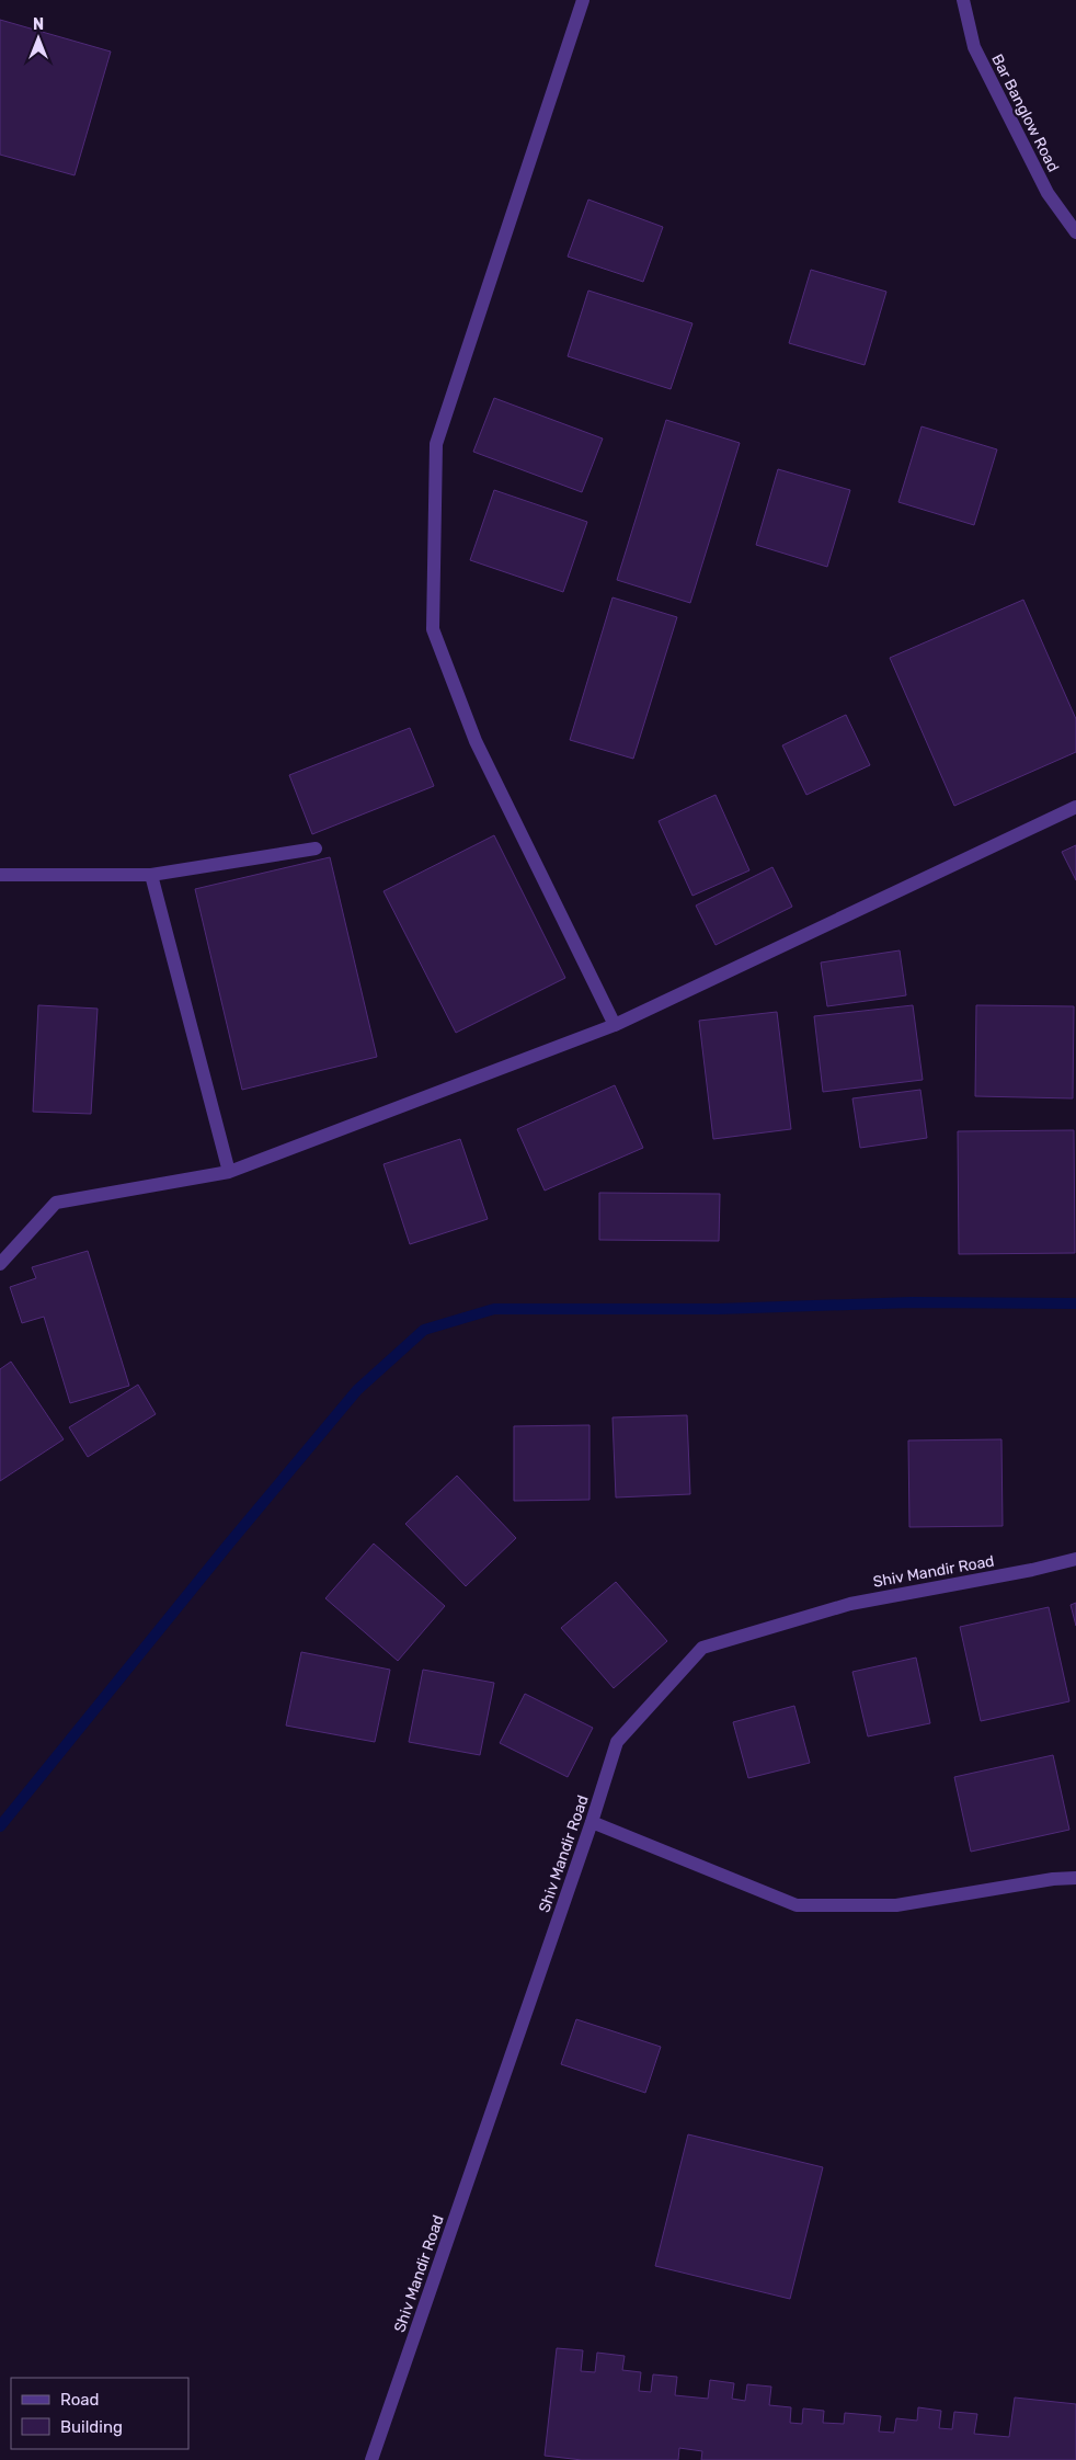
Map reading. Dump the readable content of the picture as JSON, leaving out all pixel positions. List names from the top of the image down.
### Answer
{
  "streets": {
    "street": ["Bar Banglow Road", "Shiv Mandir Road"]
  },
  "legend": ["Road", "Building"],
  "north": "top"
}
